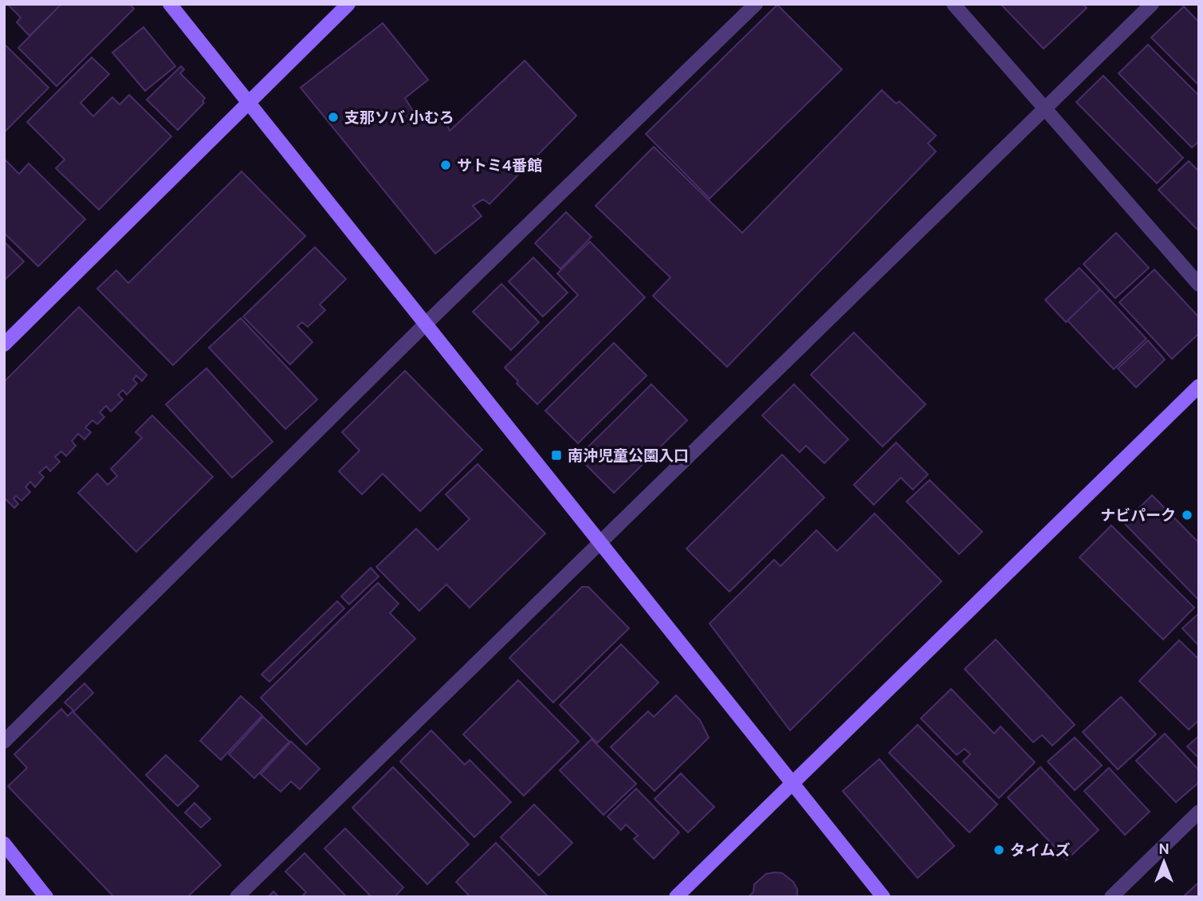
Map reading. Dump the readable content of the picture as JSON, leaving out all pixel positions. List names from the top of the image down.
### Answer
{
  "places": {
    "other": [
      "支那ソバ 小むろ",
      "サトミ4番館",
      "ナビパーク",
      "タイムズ"
    ],
    "transit": ["南沖児童公園入口"]
  },
  "north": "top"
}
